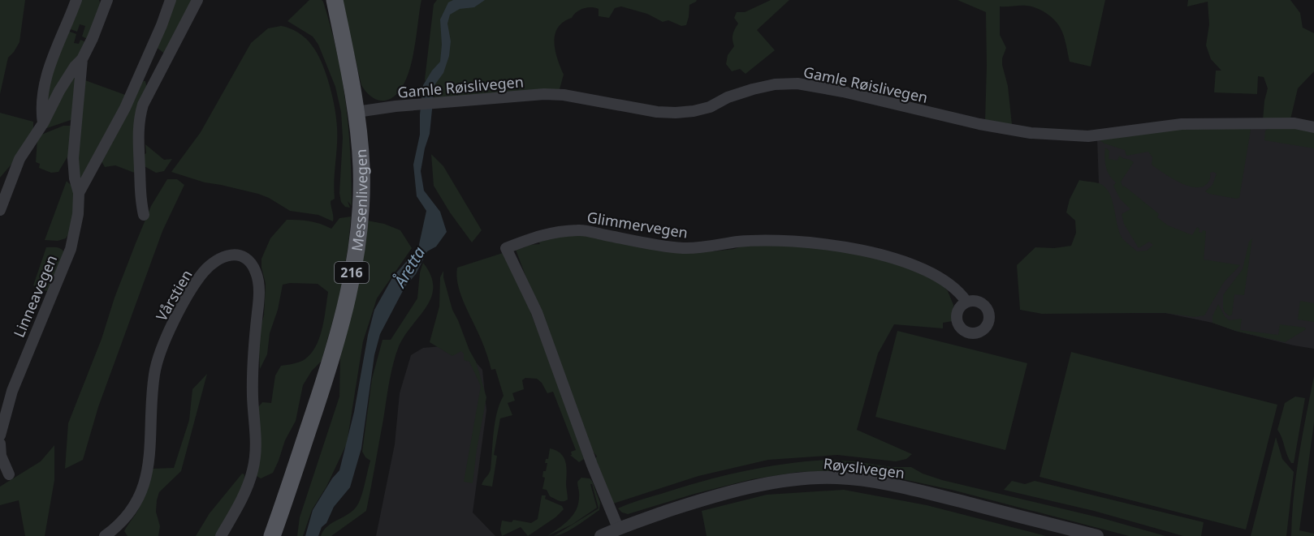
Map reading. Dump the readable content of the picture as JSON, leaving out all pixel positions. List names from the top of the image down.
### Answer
{
  "streets": {
    "main road": ["Messenlivegen", "216"],
    "street": [
      "Gamle Røislivegen",
      "Glimmervegen",
      "Vårstien",
      "Linneavegen",
      "Røyslivegen"
    ]
  },
  "crossings": [
    ["Gamle Røislivegen", "Messenlivegen"],
    ["Glimmervegen", "Røyslivegen"]
  ],
  "water": ["Åretta"]
}
